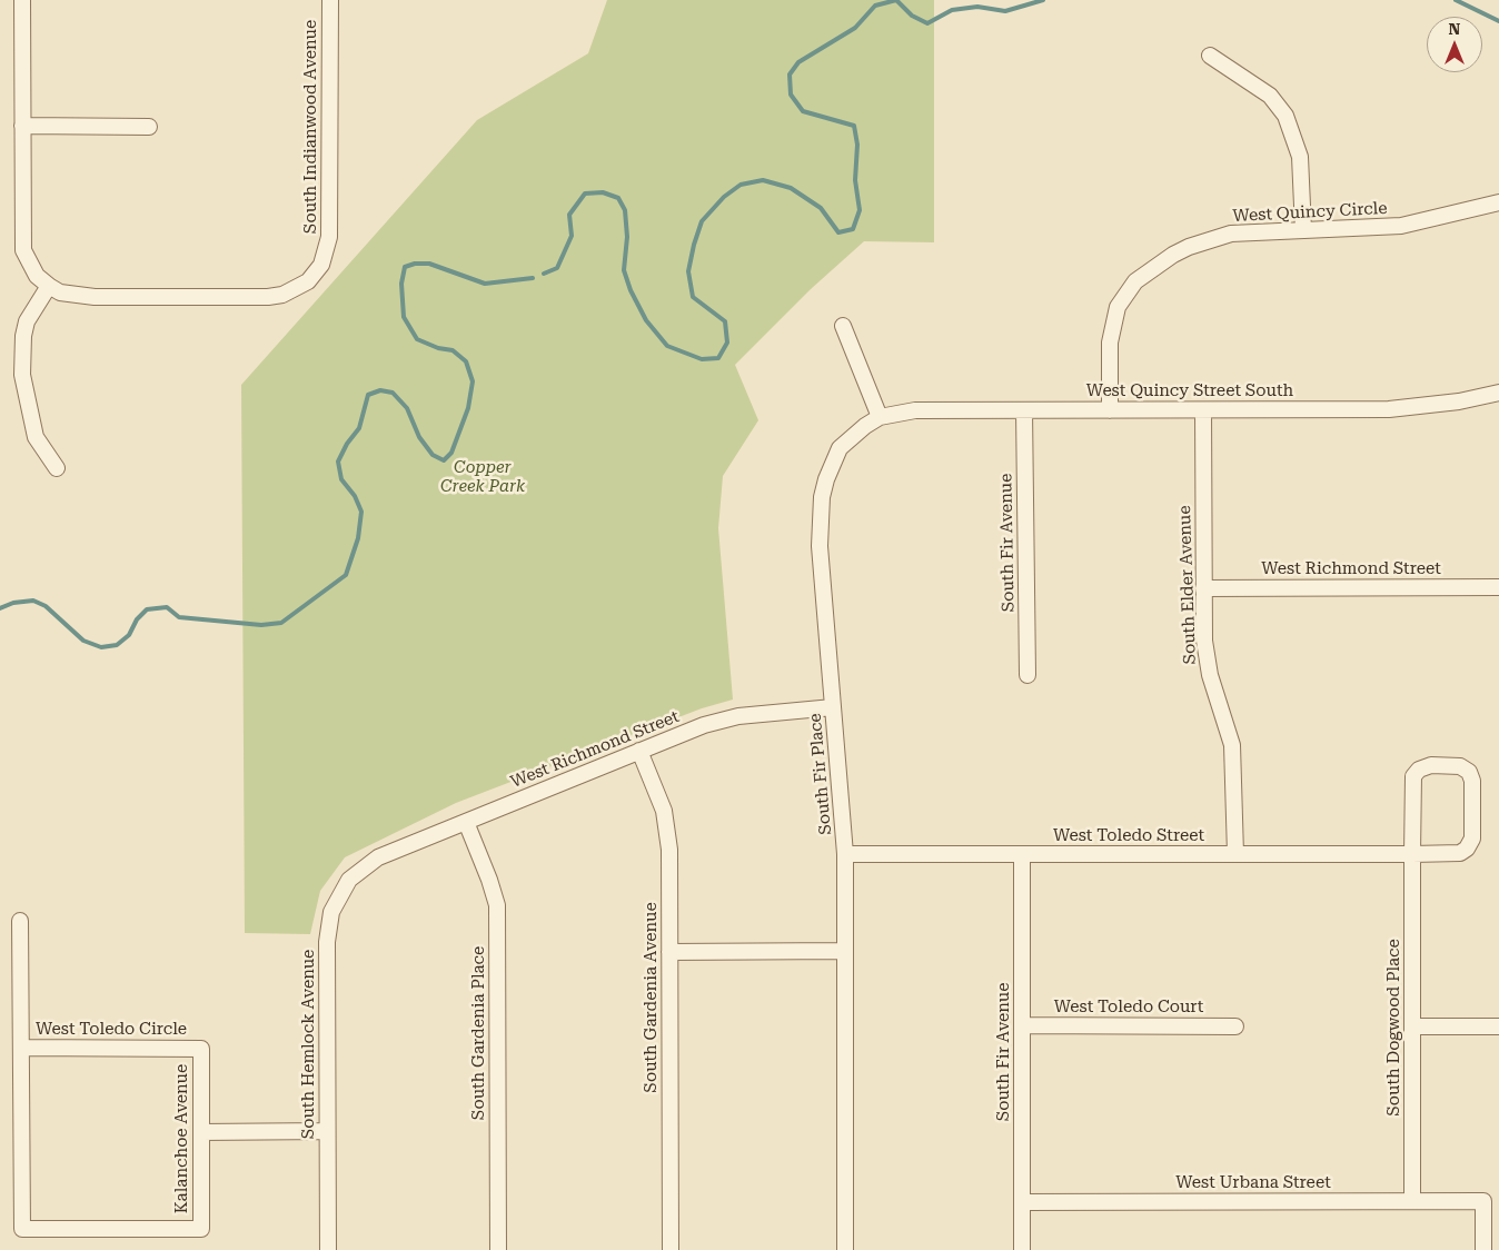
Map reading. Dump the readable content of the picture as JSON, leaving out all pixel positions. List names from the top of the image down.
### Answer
{
  "streets": {
    "street": [
      "South Indianwood Avenue",
      "West Quincy Circle",
      "West Quincy Street South",
      "South Fir Avenue",
      "West Richmond Street",
      "South Elder Avenue",
      "South Fir Place",
      "West Toledo Street",
      "South Gardenia Avenue",
      "West Toledo Court",
      "South Dogwood Place",
      "West Toledo Circle",
      "South Gardenia Place",
      "South Hemlock Avenue",
      "Kalanchoe Avenue",
      "West Urbana Street"
    ]
  },
  "crossings": [
    ["West Quincy Circle", "West Quincy Street South"],
    ["West Quincy Street South", "South Fir Avenue"],
    ["West Quincy Street South", "South Elder Avenue"],
    ["West Quincy Street South", "South Fir Place"],
    ["South Fir Avenue", "West Toledo Street"],
    ["South Fir Avenue", "West Toledo Court"],
    ["South Fir Avenue", "West Urbana Street"],
    ["West Richmond Street", "South Elder Avenue"],
    ["West Richmond Street", "South Fir Place"],
    ["West Richmond Street", "South Gardenia Avenue"],
    ["West Richmond Street", "South Gardenia Place"],
    ["West Richmond Street", "South Hemlock Avenue"],
    ["South Elder Avenue", "West Toledo Street"],
    ["South Fir Place", "West Toledo Street"],
    ["West Toledo Street", "South Dogwood Place"],
    ["South Dogwood Place", "West Urbana Street"],
    ["West Toledo Circle", "Kalanchoe Avenue"]
  ],
  "parks": ["Copper Creek Park"],
  "north": "top"
}
